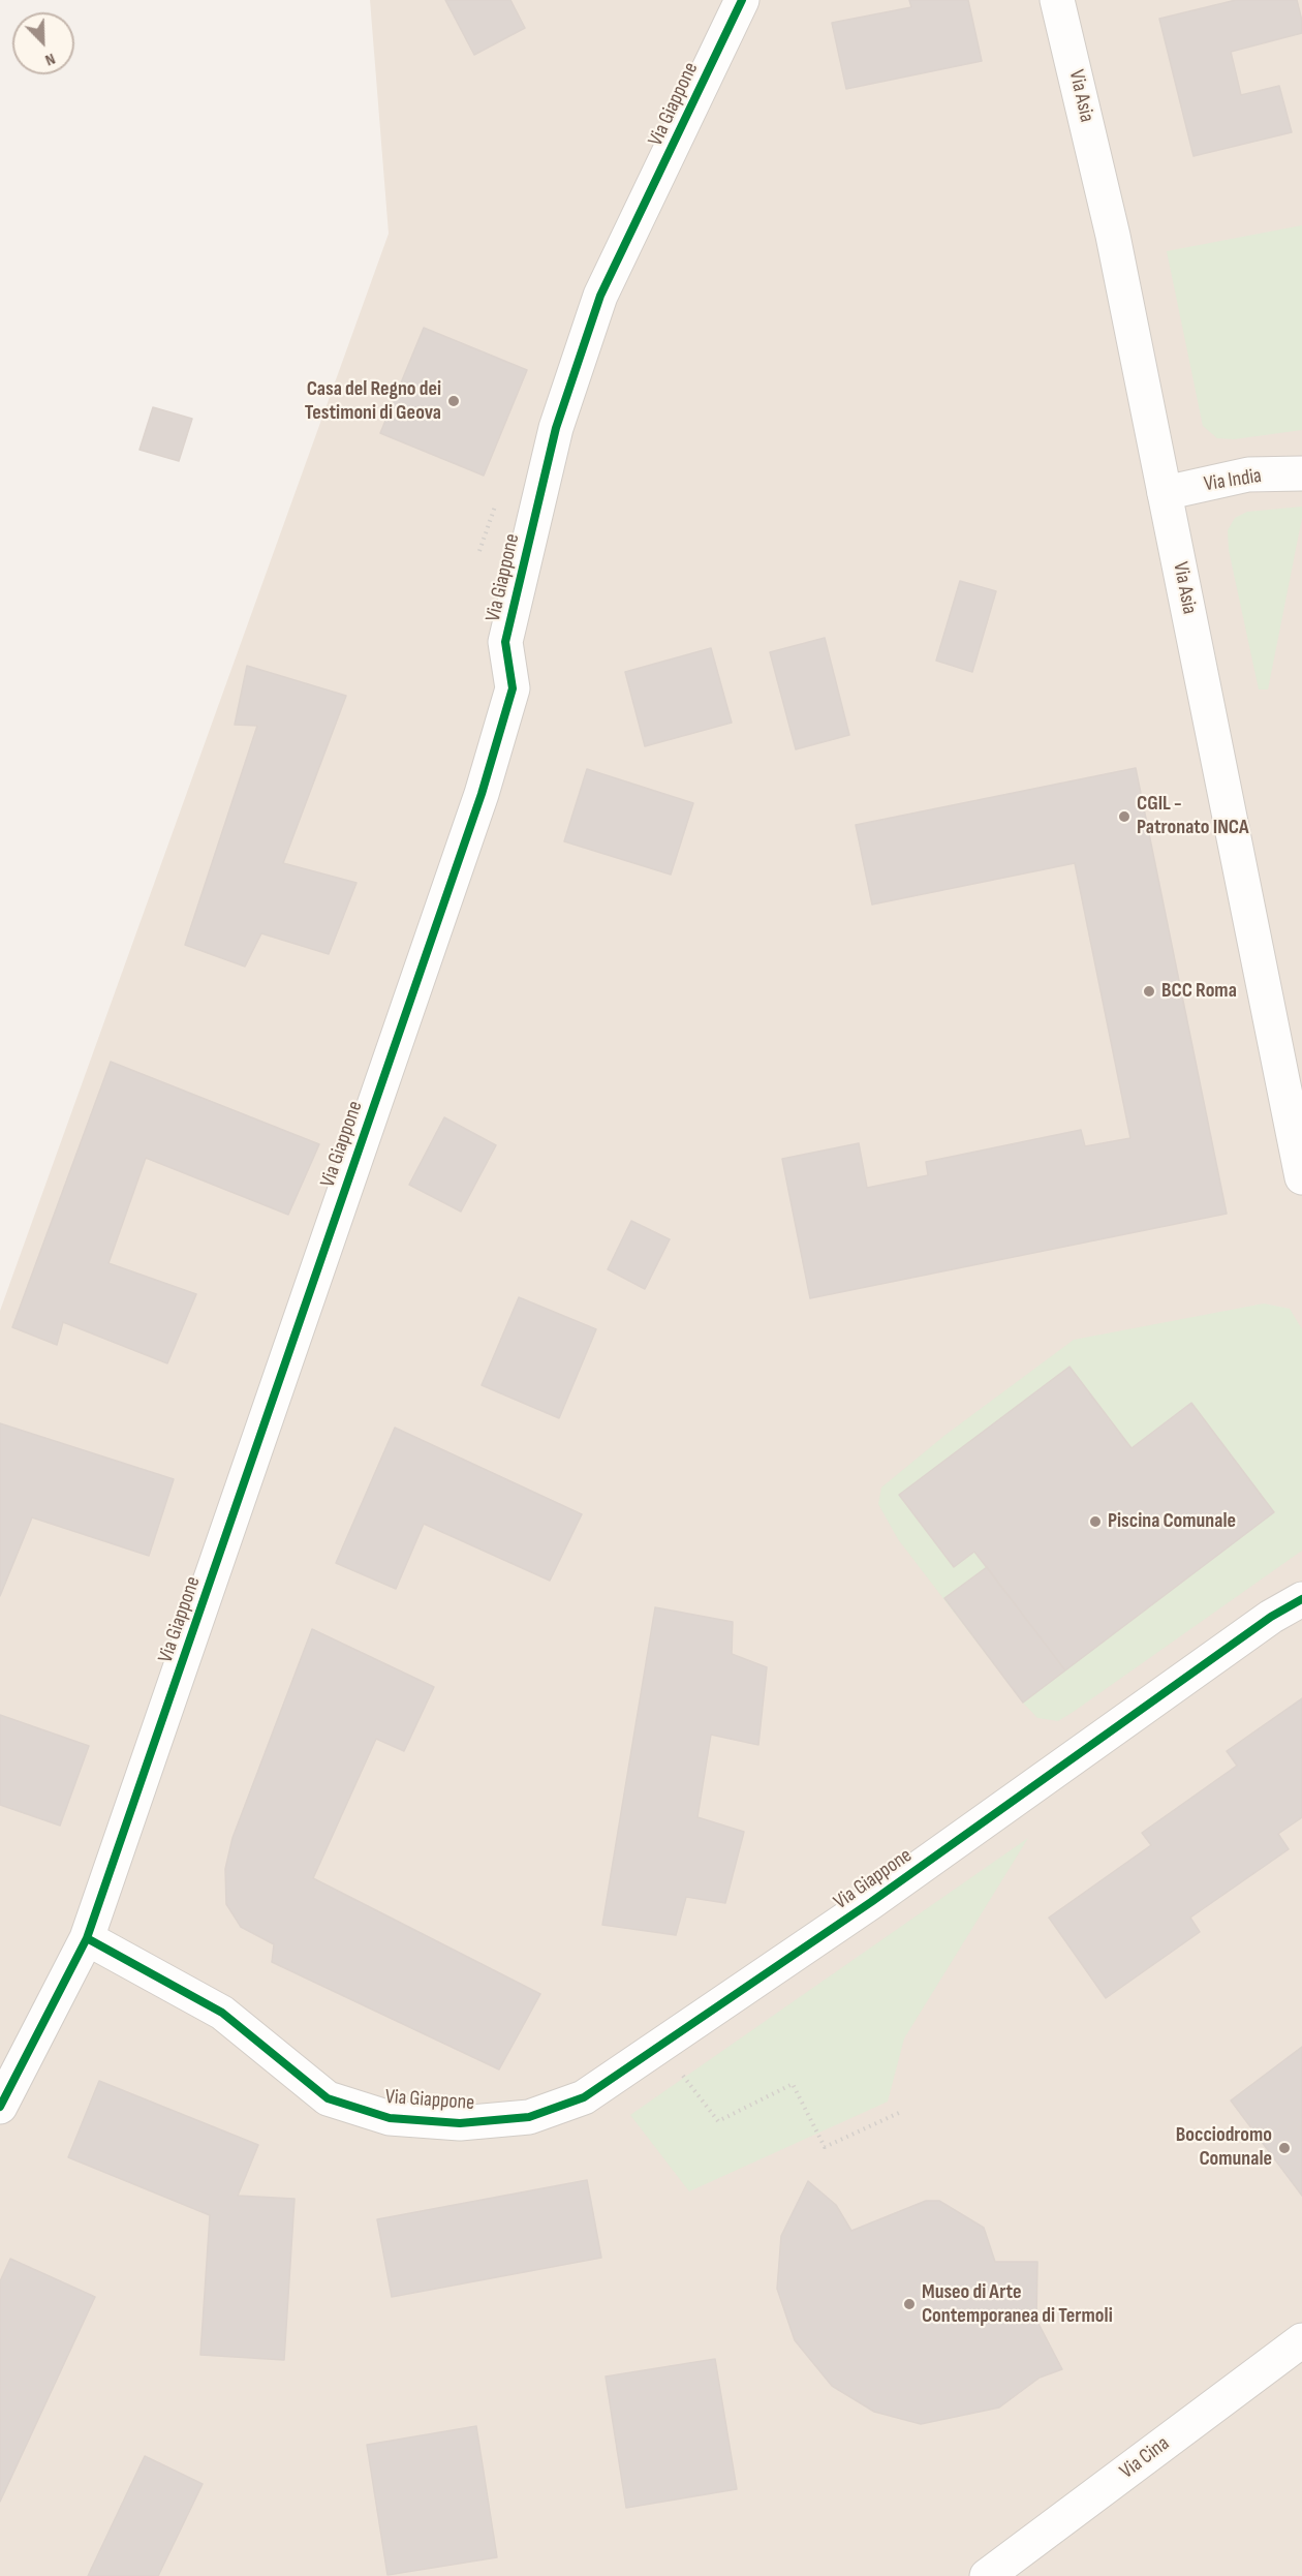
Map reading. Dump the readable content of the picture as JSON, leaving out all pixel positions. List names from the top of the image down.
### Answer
{
  "streets": {
    "street": [
      "Via Asia",
      "Via Giappone",
      "Via India",
      "Via Cina"
    ]
  },
  "crossings": [
    ["Via Asia", "Via India"]
  ],
  "places": [
    "Casa del Regno dei Testimoni di Geova",
    "CGIL - Patronato INCA",
    "BCC Roma",
    "Piscina Comunale",
    "Bocciodromo Comunale",
    "Museo di Arte Contemporanea di Termoli"
  ],
  "north": "bottom right"
}
